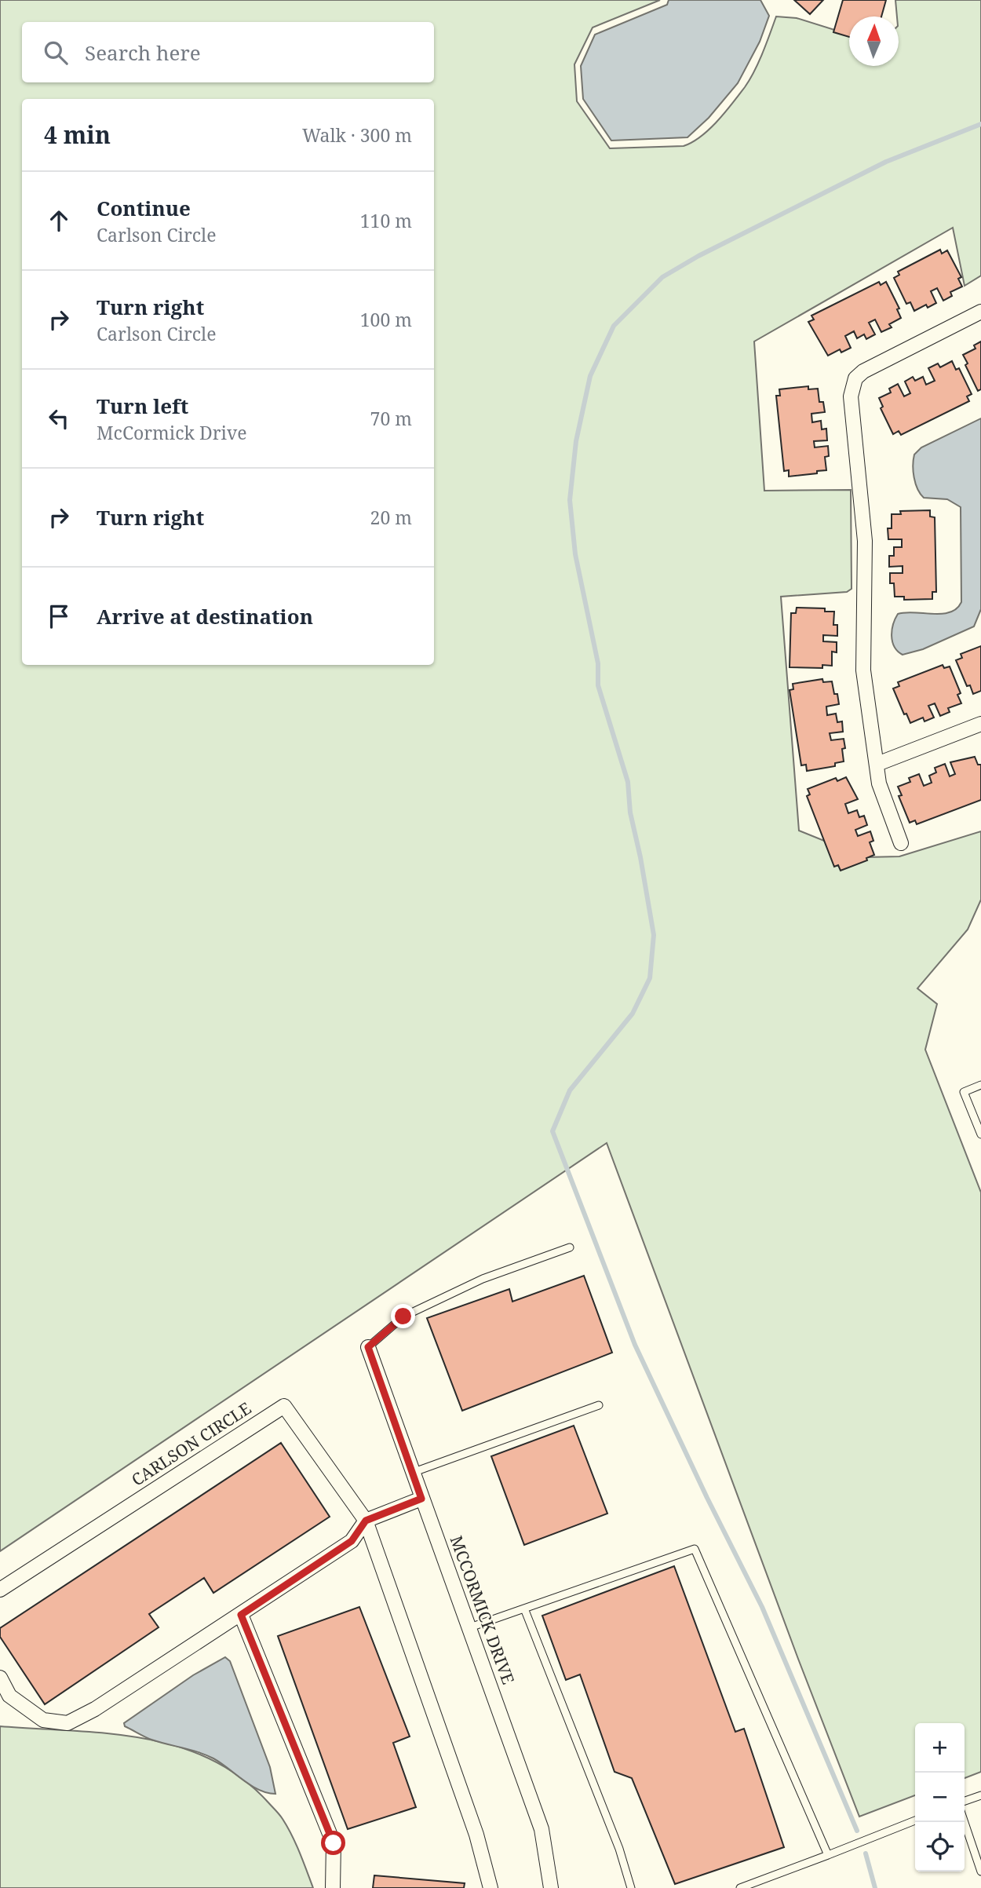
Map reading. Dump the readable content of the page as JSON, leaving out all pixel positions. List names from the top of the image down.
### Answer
{
  "streets": {
    "street": ["CARLSON CIRCLE", "MCCORMICK DRIVE"]
  },
  "north": "top",
  "page": {
    "search": "Search here",
    "heading": ["4 min", "Walk · 300 m"],
    "list": [
      ["Continue", "Carlson Circle", "110 m"],
      ["Turn right", "Carlson Circle", "100 m"],
      ["Turn left", "McCormick Drive", "70 m"],
      ["Turn right", "20 m"],
      "Arrive at destination"
    ],
    "map_buttons": ["+", "−"]
  }
}
